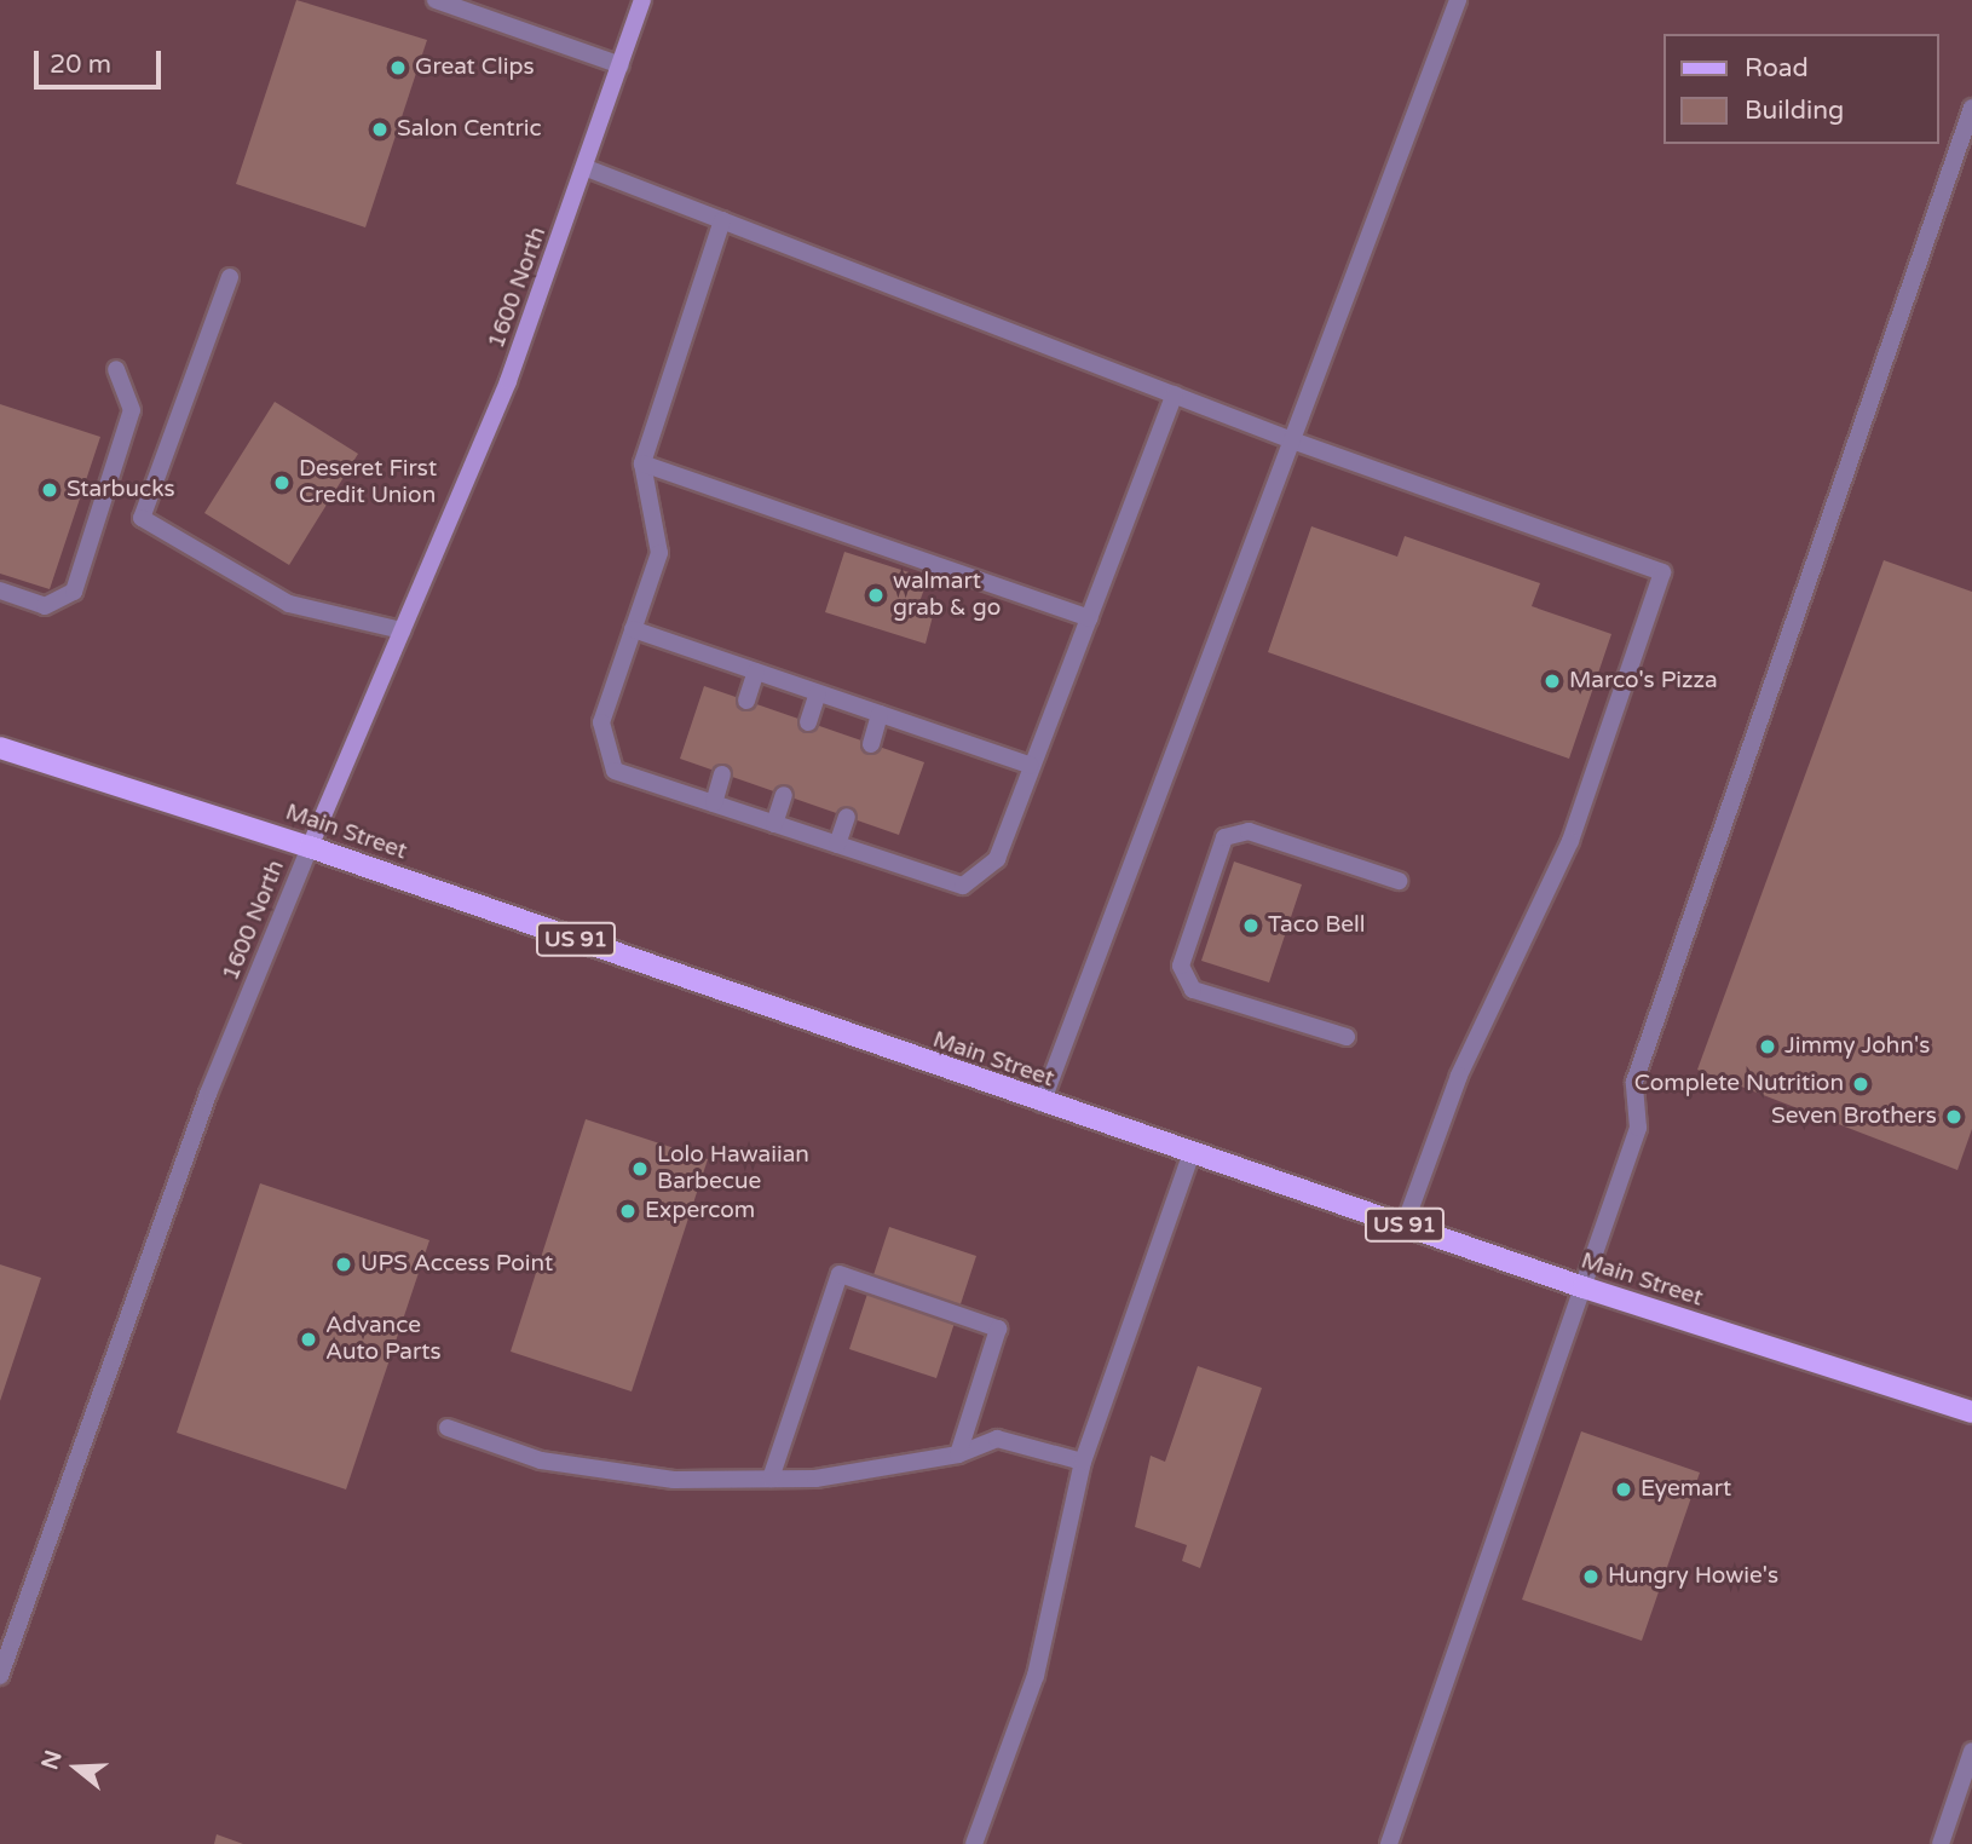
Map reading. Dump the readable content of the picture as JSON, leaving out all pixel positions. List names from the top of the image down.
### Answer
{
  "streets": {
    "main road": ["Main Street", "US 91"],
    "street": ["1600 North"]
  },
  "crossings": [
    ["1600 North", "Main Street"]
  ],
  "places": [
    "Great Clips",
    "Salon Centric",
    "Deseret First Credit Union",
    "Starbucks",
    "walmart grab & go",
    "Marco's Pizza",
    "Taco Bell",
    "Jimmy John's",
    "Complete Nutrition",
    "Seven Brothers",
    "Lolo Hawaiian Barbecue",
    "Expercom",
    "UPS Access Point",
    "Advance Auto Parts",
    "Eyemart",
    "Hungry Howie's"
  ],
  "legend": ["Road", "Building"],
  "scale_bar": "20 m",
  "north": "left"
}
